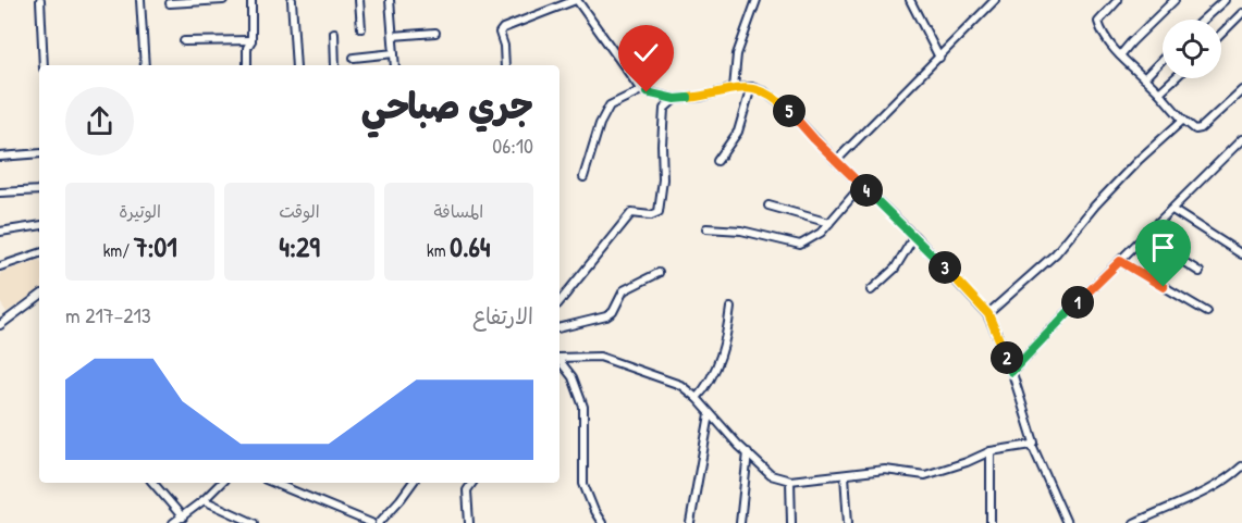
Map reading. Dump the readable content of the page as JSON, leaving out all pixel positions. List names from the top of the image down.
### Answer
{
  "page": {
    "heading": ["جري صباحي", "06:10"],
    "pins": [
      "5",
      "4",
      "3",
      "1",
      "2"
    ],
    "stats": [
      ["المسافة", "0.64 km"],
      ["الوقت", "4:29"],
      ["الوتيرة", "7:01 /km"]
    ],
    "chart": ["الارتفاع", "213–217 m"]
  }
}
